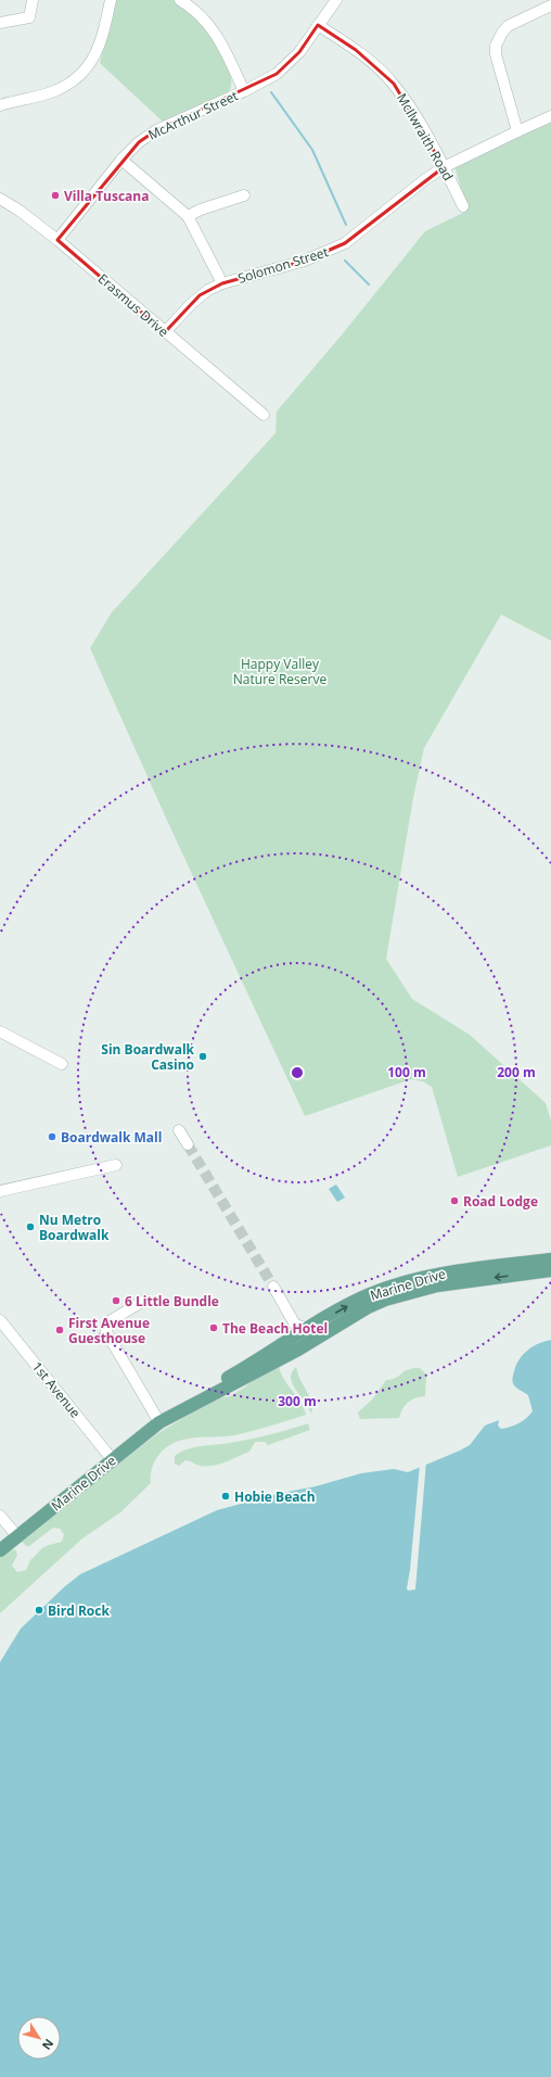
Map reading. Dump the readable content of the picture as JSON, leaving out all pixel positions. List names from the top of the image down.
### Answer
{
  "streets": {
    "main road": ["Marine Drive"],
    "street": [
      "McArthur Street",
      "McIlwraith Road",
      "Solomon Street",
      "Erasmus Drive",
      "1st Avenue"
    ]
  },
  "crossings": [
    ["McArthur Street", "McIlwraith Road"],
    ["McArthur Street", "Erasmus Drive"],
    ["McIlwraith Road", "Solomon Street"],
    ["Solomon Street", "Erasmus Drive"],
    ["Marine Drive", "1st Avenue"]
  ],
  "parks": ["Happy Valley Nature Reserve"],
  "places": [
    "Villa Tuscana",
    "Sin Boardwalk Casino",
    "Boardwalk Mall",
    "Road Lodge",
    "Nu Metro Boardwalk",
    "6 Little Bundle",
    "The Beach Hotel",
    "First Avenue Guesthouse",
    "Hobie Beach",
    "Bird Rock"
  ],
  "north": "bottom right",
  "rings": ["100 m", "200 m", "300 m"]
}
